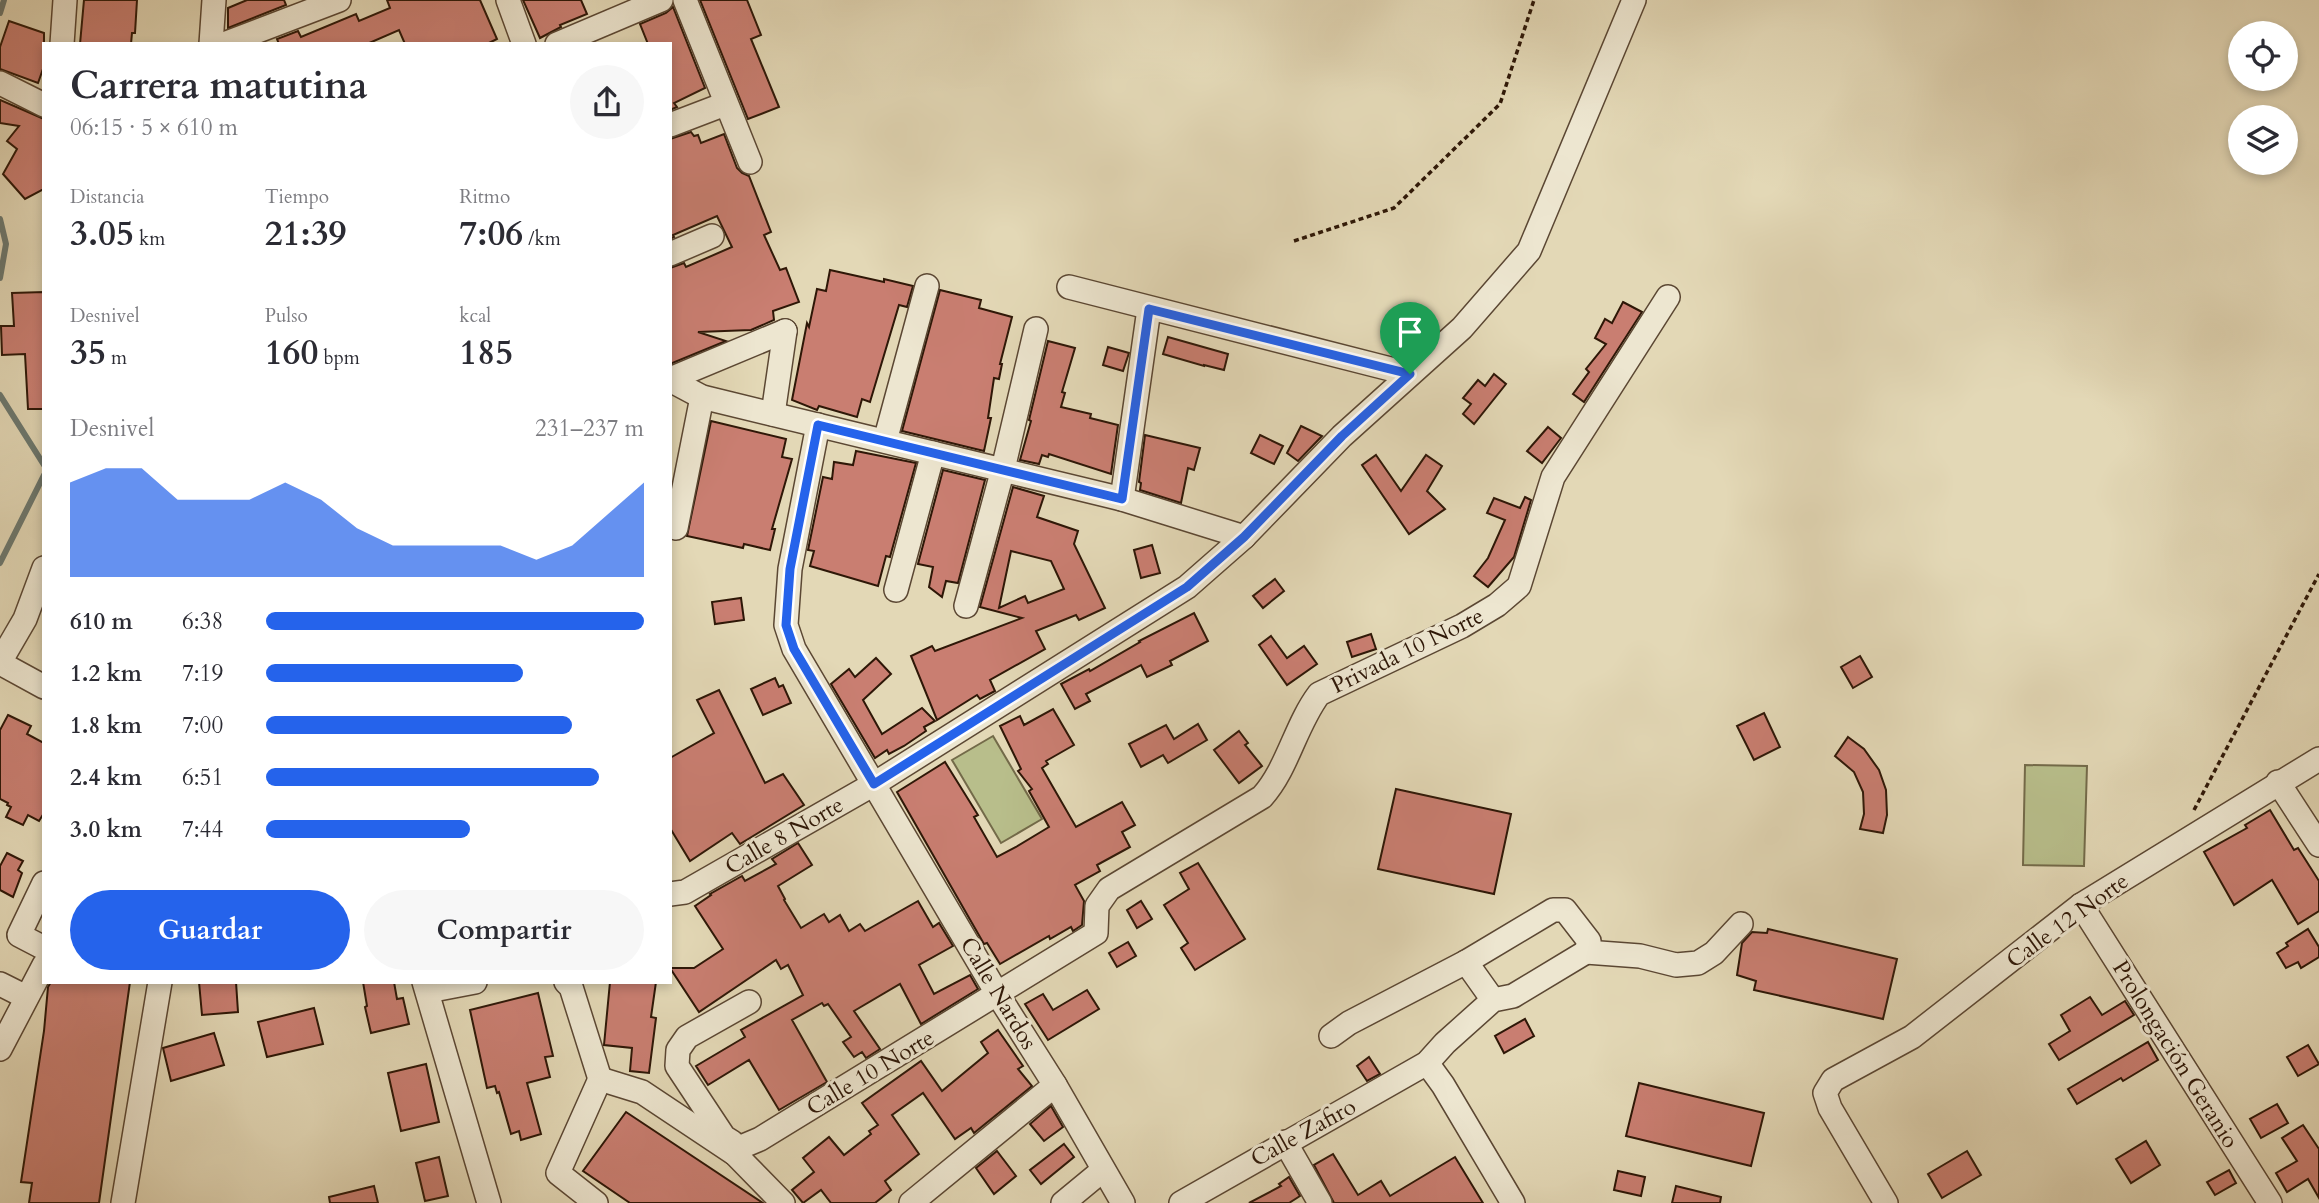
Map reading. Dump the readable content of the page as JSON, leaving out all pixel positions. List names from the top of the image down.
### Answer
{
  "streets": {
    "street": [
      "Privada 10 Norte",
      "Calle 8 Norte",
      "Calle 12 Norte",
      "Calle Nardos",
      "Prolongación Geranio",
      "Calle 10 Norte",
      "Calle Zafiro"
    ]
  },
  "crossings": [
    ["Privada 10 Norte", "Calle Nardos"],
    ["Privada 10 Norte", "Calle 10 Norte"],
    ["Calle 8 Norte", "Calle Nardos"],
    ["Calle 12 Norte", "Prolongación Geranio"],
    ["Calle Nardos", "Calle 10 Norte"]
  ],
  "page": {
    "heading": ["Carrera matutina", "06:15 · 5 × 610 m"],
    "stats": [
      ["Distancia", "3.05 km"],
      ["Tiempo", "21:39"],
      ["Ritmo", "7:06 /km"],
      ["Desnivel", "35 m"],
      ["Pulso", "160 bpm"],
      ["kcal", "185"]
    ],
    "chart": ["Desnivel", "231–237 m"],
    "list": [
      {
        "name": "610 m",
        "note": "6:38"
      },
      {
        "name": "1.2 km",
        "note": "7:19"
      },
      {
        "name": "1.8 km",
        "note": "7:00"
      },
      {
        "name": "2.4 km",
        "note": "6:51"
      },
      {
        "name": "3.0 km",
        "note": "7:44"
      }
    ],
    "buttons": ["Guardar", "Compartir"]
  }
}
